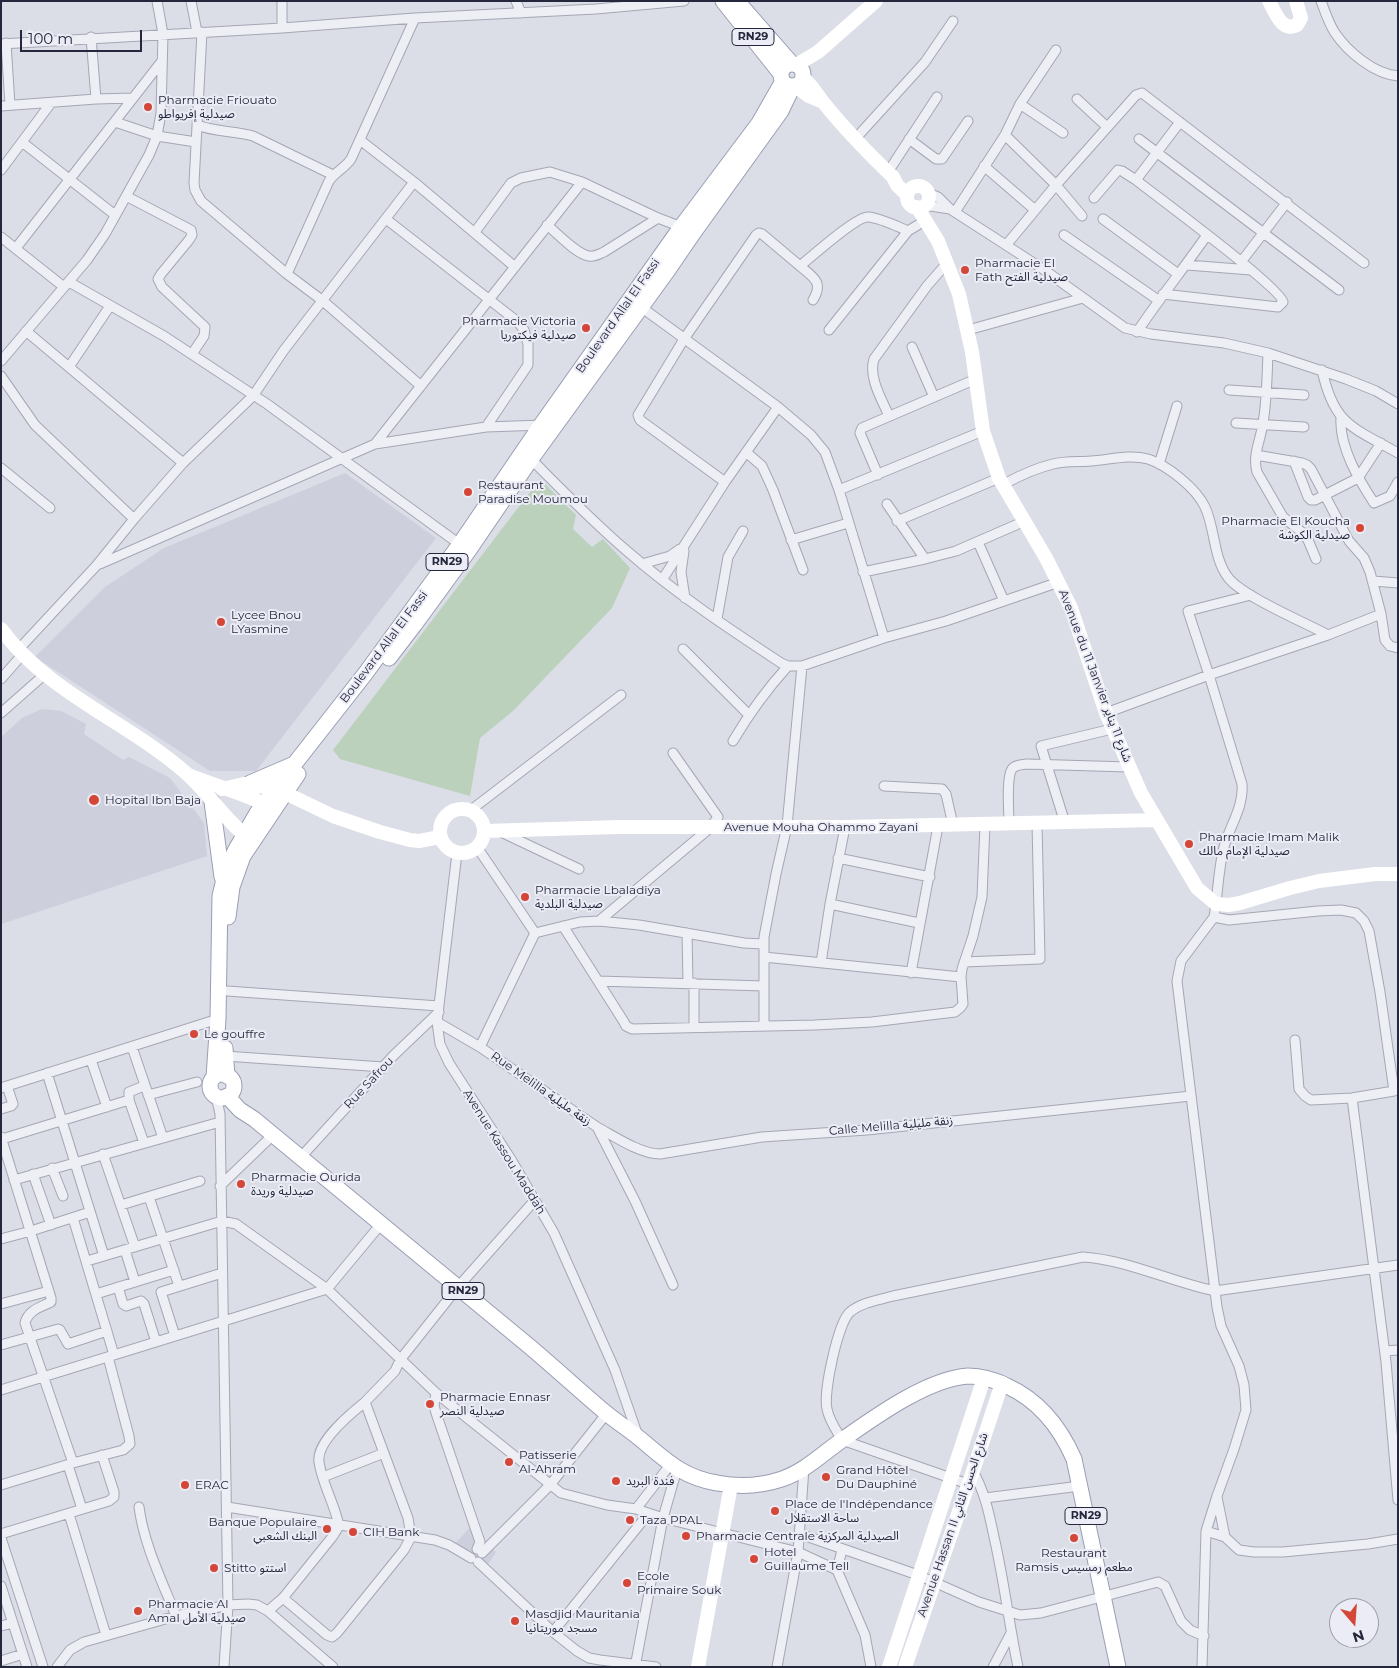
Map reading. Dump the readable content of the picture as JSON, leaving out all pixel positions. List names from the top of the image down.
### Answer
{
  "streets": {
    "main road": ["RN29", "Boulevard Allal El Fassi"],
    "street": [
      "Avenue du 11 Janvier شارع 11 يناير",
      "Avenue Mouha Ohammo Zayani",
      "Rue Safrou",
      "Rue Melilla زنقة مليلية",
      "Calle Melilla زنقة مليلية",
      "Avenue Kassou Maddah",
      "Avenue Hassan II شارع الحسن الثاني"
    ]
  },
  "crossings": [
    ["RN29", "Boulevard Allal El Fassi"],
    ["RN29", "Rue Safrou"],
    ["RN29", "Avenue Kassou Maddah"],
    ["RN29", "Avenue Hassan II شارع الحسن الثاني"],
    ["Avenue du 11 Janvier شارع 11 يناير", "Avenue Mouha Ohammo Zayani"],
    ["Avenue Mouha Ohammo Zayani", "Avenue Kassou Maddah"],
    ["Rue Safrou", "Avenue Kassou Maddah"],
    ["Rue Melilla زنقة مليلية", "Calle Melilla زنقة مليلية"],
    ["Rue Melilla زنقة مليلية", "Avenue Kassou Maddah"]
  ],
  "places": [
    "Pharmacie Friouato صيدلية إفريواطو",
    "Pharmacie El Fath صيدلية الفتح",
    "Pharmacie Victoria صيدلية فيكتوريا",
    "Restaurant Paradise Moumou",
    "Pharmacie El Koucha صيدلية الكوشة",
    "Lycee Bnou LYasmine",
    "Hopital Ibn Baja",
    "Pharmacie Imam Malik صيدلية الإمام مالك",
    "Pharmacie Lbaladiya صيدلية البلدية",
    "Le gouffre",
    "Pharmacie Ourida صيدلية وريدة",
    "Pharmacie Ennasr صيدلية النصر",
    "Patisserie Al-Ahram",
    "Grand Hôtel Du Dauphiné",
    "فندة البريد",
    "ERAC",
    "Place de l'Indépendance ساحة الاستقلال",
    "Taza PPAL",
    "Banque Populaire البنك الشعبي",
    "CIH Bank",
    "Pharmacie Centrale الصيدلية المركزية",
    "Restaurant Ramsis مطعم رمسيس",
    "Hotel Guillaume Tell",
    "Stitto استتو",
    "Ecole Primaire Souk",
    "Pharmacie Al Amal صيدلية الأمل",
    "Masdjid Mauritania مسجد موريتانيا"
  ],
  "scale_bar": "100 m",
  "north": "bottom"
}
